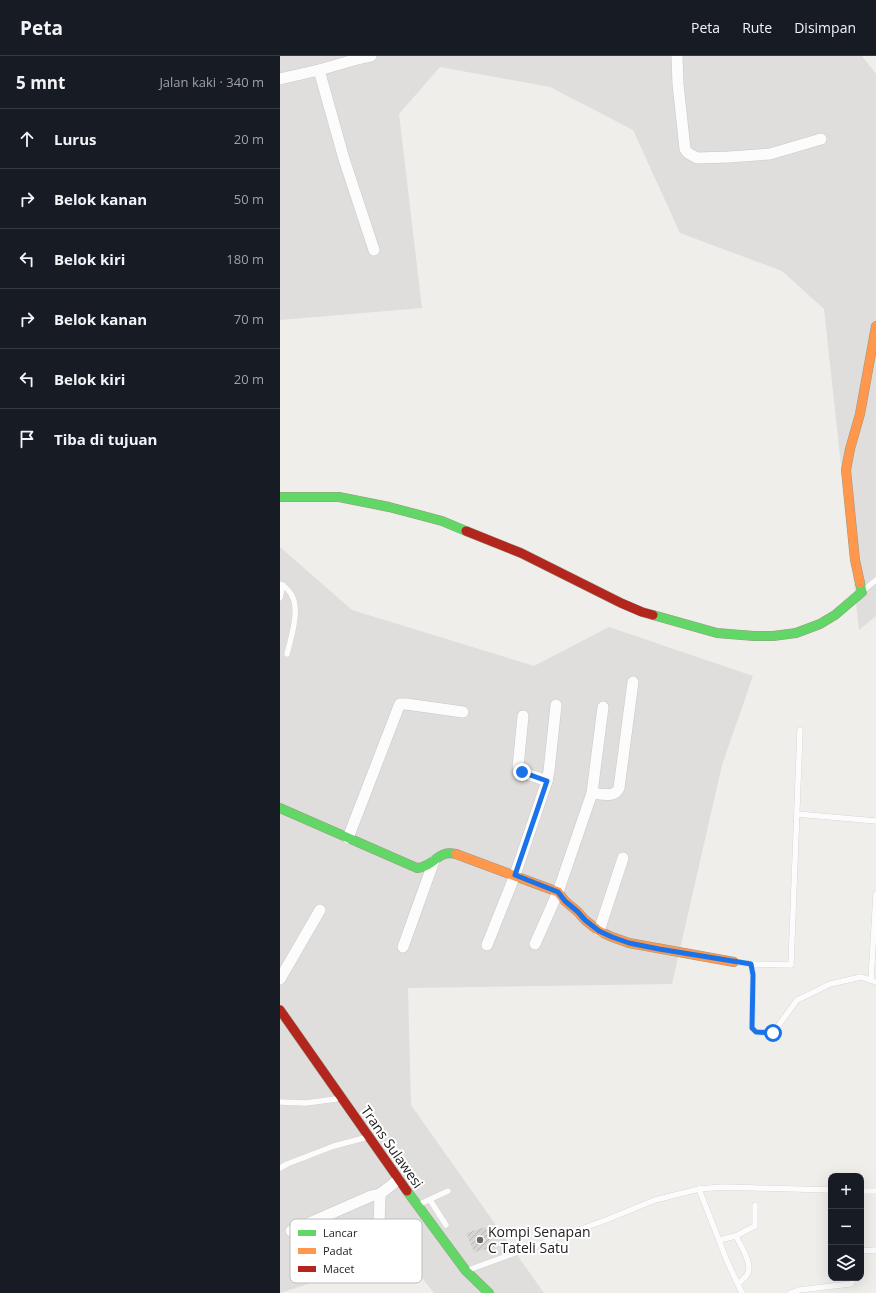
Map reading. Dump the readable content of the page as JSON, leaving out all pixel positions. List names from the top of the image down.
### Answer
{
  "streets": {
    "main road": ["Trans Sulawesi"]
  },
  "places": ["Kompi Senapan C Tateli Satu"],
  "legend": ["Lancar", "Padat", "Macet"],
  "page": {
    "header": "Peta",
    "nav": ["Peta", "Rute", "Disimpan"],
    "heading": ["5 mnt", "Jalan kaki · 340 m"],
    "list": [
      ["Lurus", "20 m"],
      ["Belok kanan", "50 m"],
      ["Belok kiri", "180 m"],
      ["Belok kanan", "70 m"],
      ["Belok kiri", "20 m"],
      "Tiba di tujuan"
    ],
    "map_buttons": ["+", "−"]
  }
}
